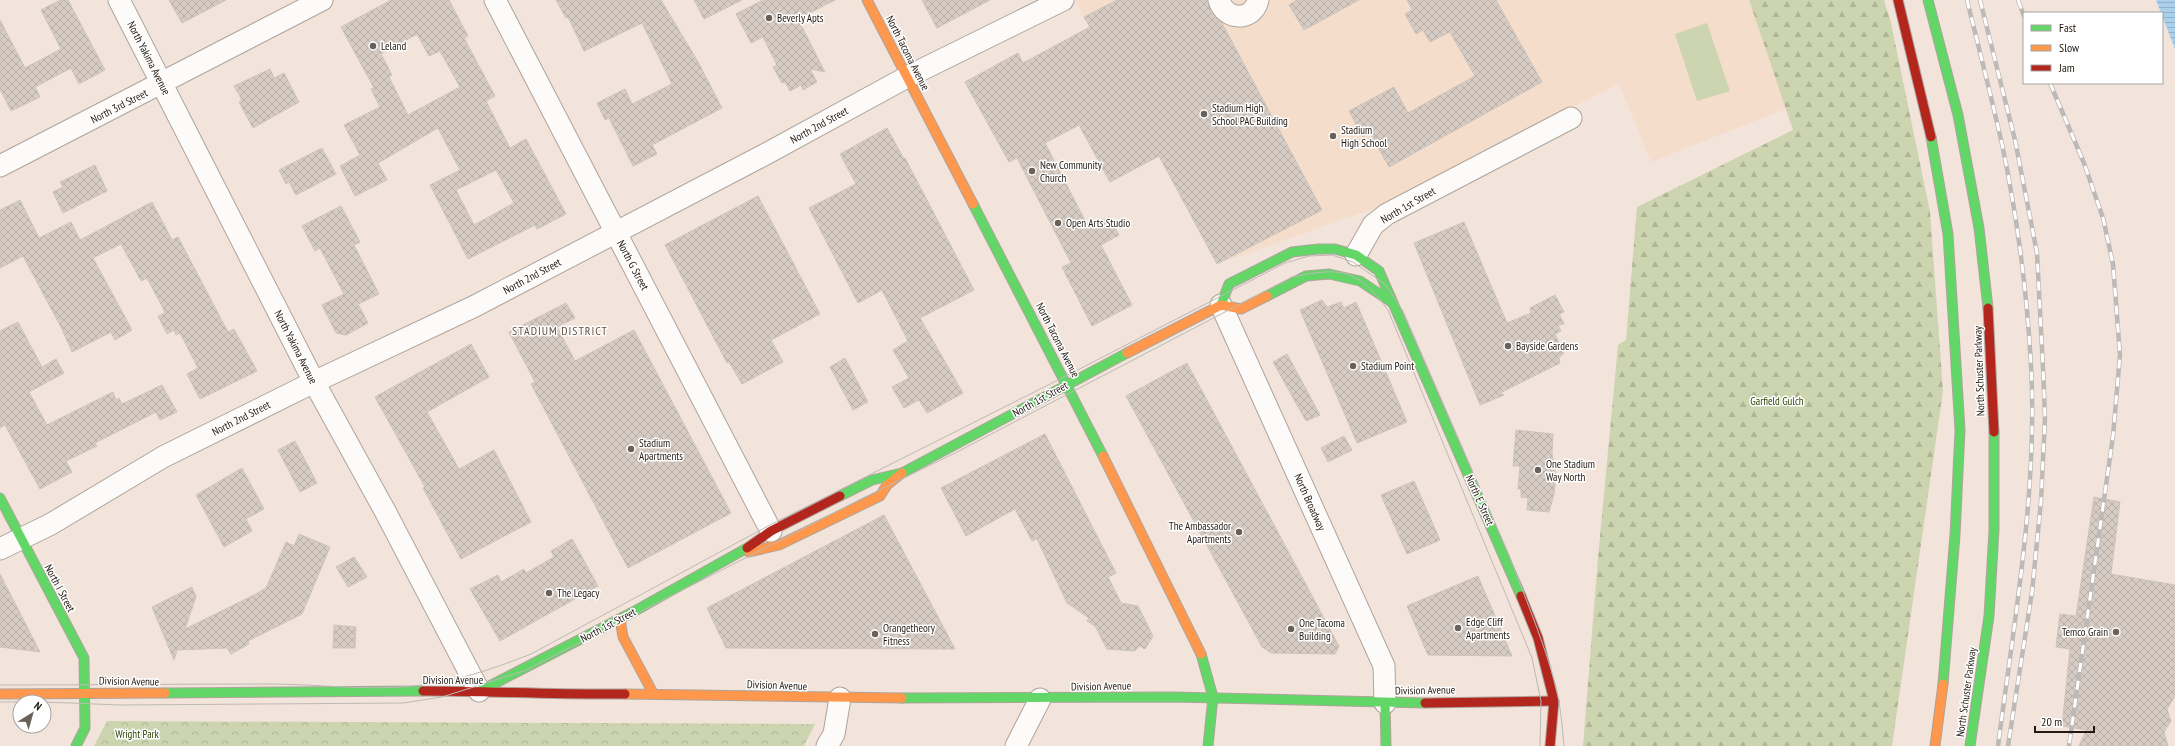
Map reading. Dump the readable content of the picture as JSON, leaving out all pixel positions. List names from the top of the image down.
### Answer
{
  "streets": {
    "main road": [
      "North Tacoma Avenue",
      "North 1st Street",
      "North Schuster Parkway",
      "North E Street",
      "North I Street",
      "Division Avenue"
    ],
    "street": [
      "North Yakima Avenue",
      "North 3rd Street",
      "North 2nd Street",
      "North G Street",
      "North Broadway"
    ]
  },
  "crossings": [
    ["North Tacoma Avenue", "North 2nd Street"],
    ["North Tacoma Avenue", "North 1st Street"],
    ["North Tacoma Avenue", "Division Avenue"],
    ["North Yakima Avenue", "North 3rd Street"],
    ["North Yakima Avenue", "North 2nd Street"],
    ["North Yakima Avenue", "North 1st Street"],
    ["North Yakima Avenue", "Division Avenue"],
    ["North 2nd Street", "North G Street"],
    ["North 2nd Street", "North I Street"],
    ["North 1st Street", "North G Street"],
    ["North 1st Street", "North E Street"],
    ["North 1st Street", "North Broadway"],
    ["North 1st Street", "Division Avenue"],
    ["North E Street", "Division Avenue"],
    ["North Broadway", "Division Avenue"],
    ["North I Street", "Division Avenue"]
  ],
  "districts": ["STADIUM DISTRICT"],
  "parks": ["Garfield Gulch", "Wright Park"],
  "places": [
    "Beverly Apts",
    "Leland",
    "Stadium High School PAC Building",
    "Stadium High School",
    "New Community Church",
    "Open Arts Studio",
    "Bayside Gardens",
    "Stadium Point",
    "Stadium Apartments",
    "One Stadium Way North",
    "The Ambassador Apartments",
    "The Legacy",
    "Edge Cliff Apartments",
    "One Tacoma Building",
    "Temco Grain",
    "Orangetheory Fitness"
  ],
  "legend": ["Fast", "Slow", "Jam"],
  "scale_bar": "20 m",
  "north": "top right"
}
